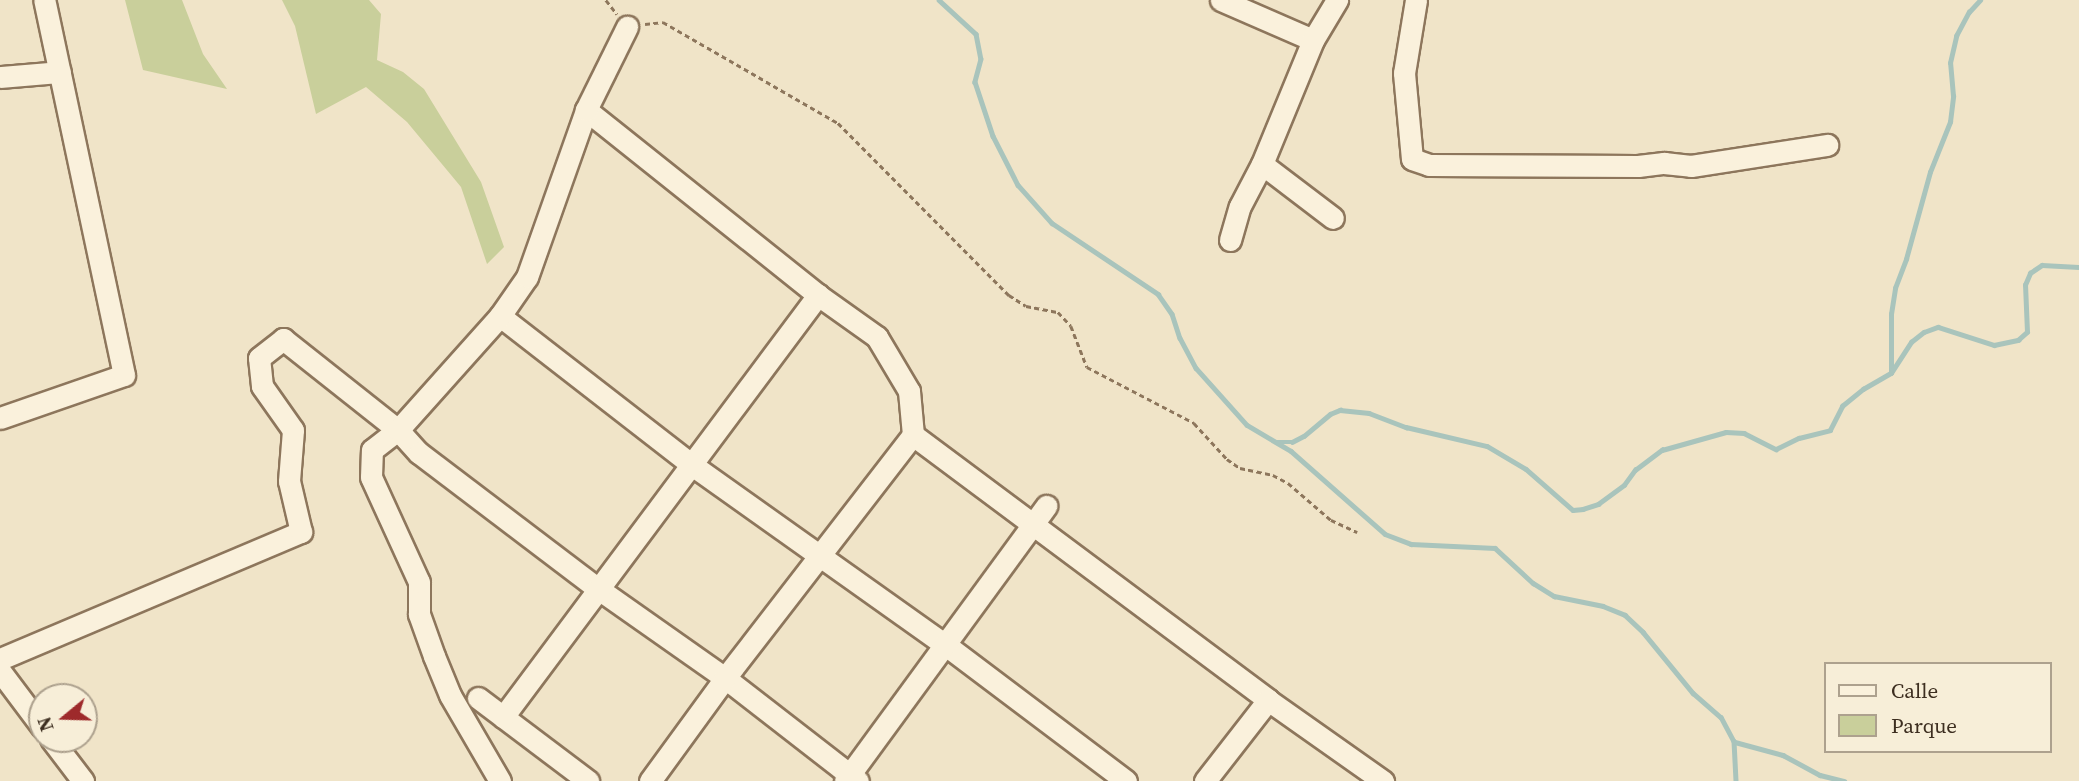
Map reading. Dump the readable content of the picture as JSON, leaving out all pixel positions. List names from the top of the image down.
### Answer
{
  "legend": ["Calle", "Parque"],
  "north": "left"
}
